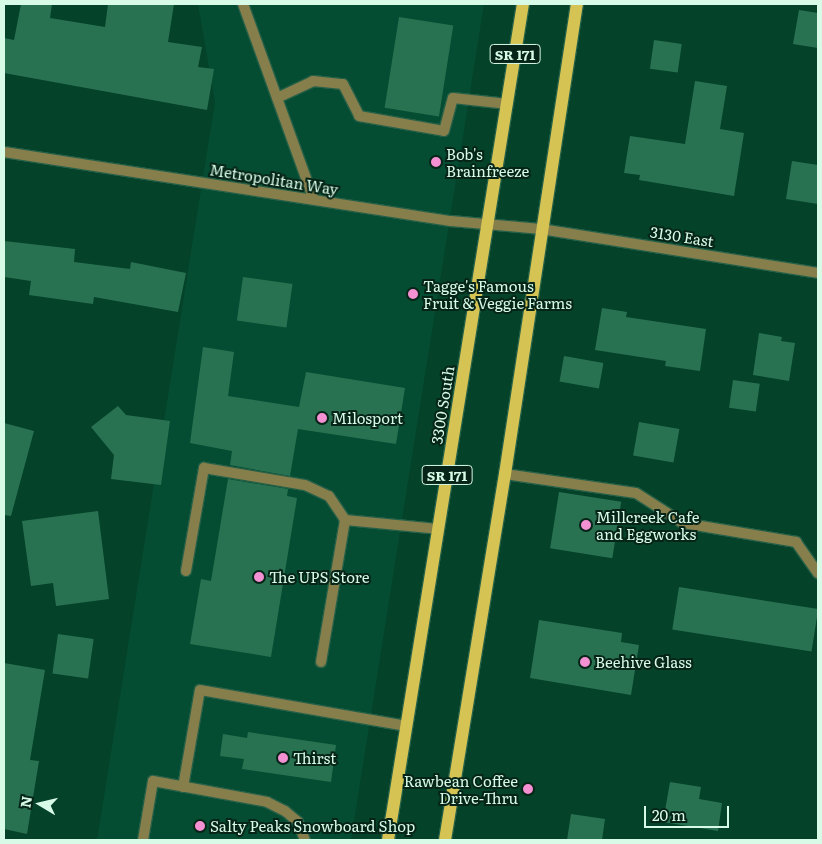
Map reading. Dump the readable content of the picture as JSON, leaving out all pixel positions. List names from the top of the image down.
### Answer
{
  "streets": {
    "main road": ["SR 171", "3300 South"],
    "street": ["Metropolitan Way", "3130 East"]
  },
  "crossings": [
    ["Metropolitan Way", "3130 East"],
    ["Metropolitan Way", "3300 South"]
  ],
  "places": [
    "Bob's Brainfreeze",
    "Tagge's Famous Fruit & Veggie Farms",
    "Milosport",
    "Millcreek Cafe and Eggworks",
    "The UPS Store",
    "Beehive Glass",
    "Thirst",
    "Rawbean Coffee Drive-Thru",
    "Salty Peaks Snowboard Shop"
  ],
  "scale_bar": "20 m",
  "north": "left"
}
